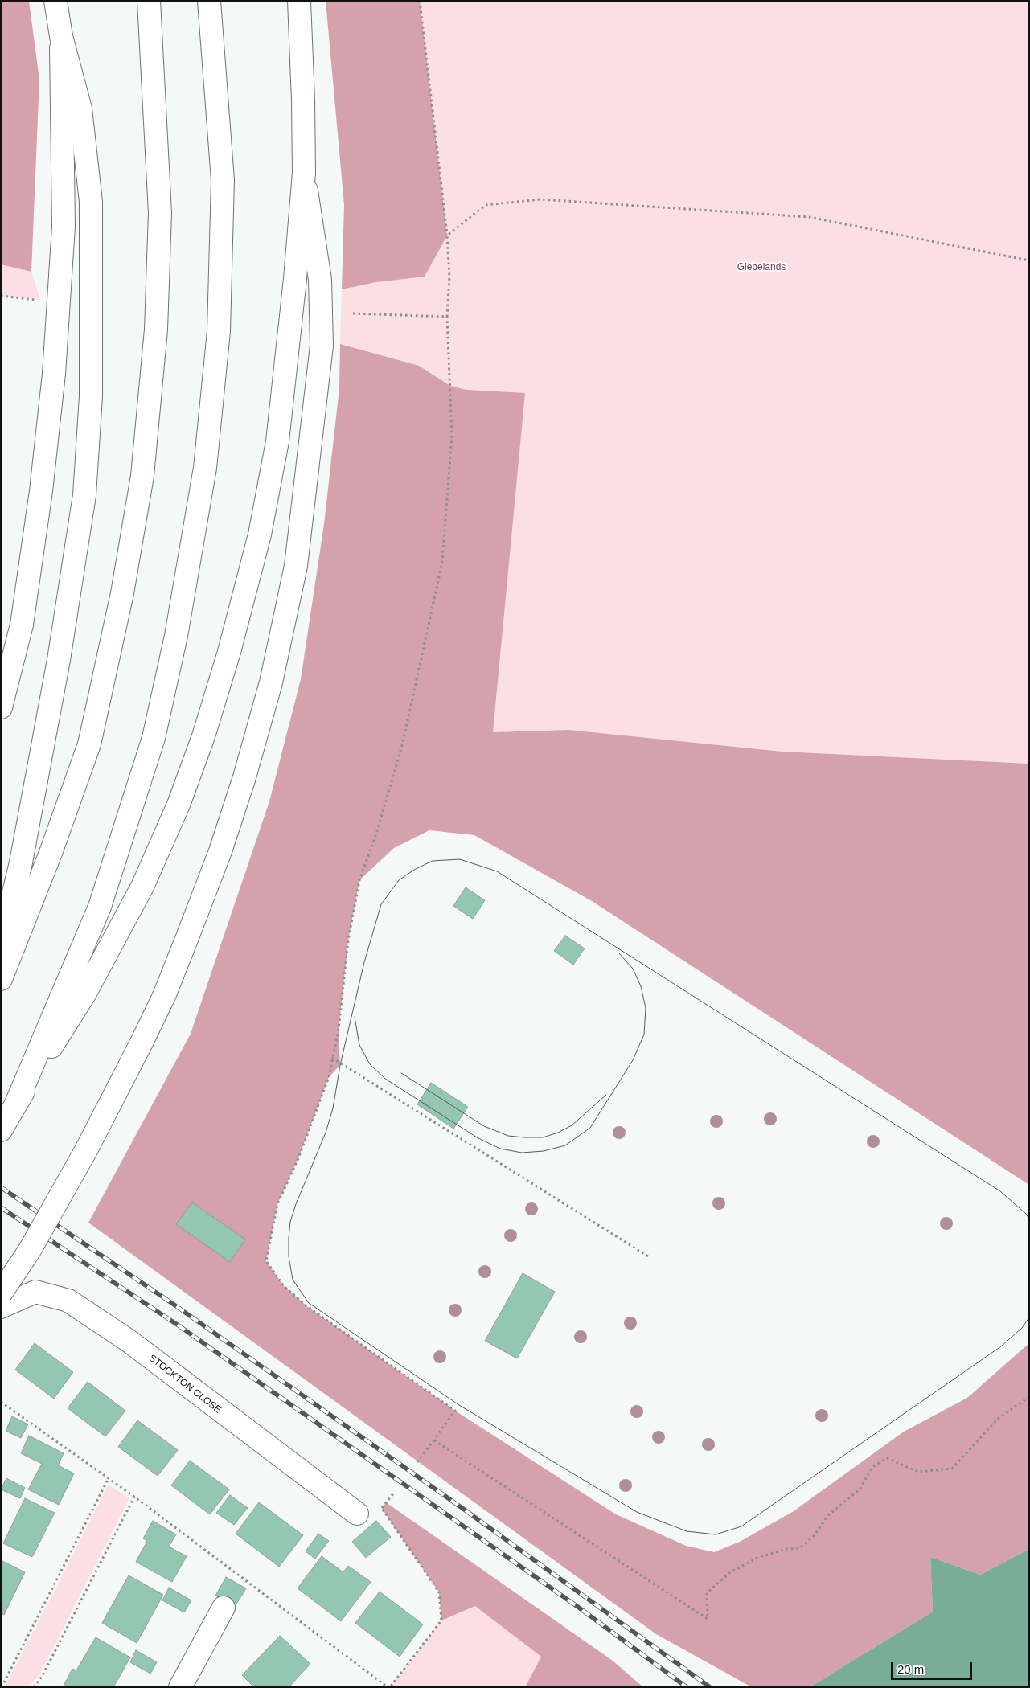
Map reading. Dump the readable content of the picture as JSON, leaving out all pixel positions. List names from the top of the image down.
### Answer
{
  "streets": {
    "main road": ["STOCKTON CLOSE"]
  },
  "parks": ["Glebelands"],
  "scale_bar": "20 m"
}
